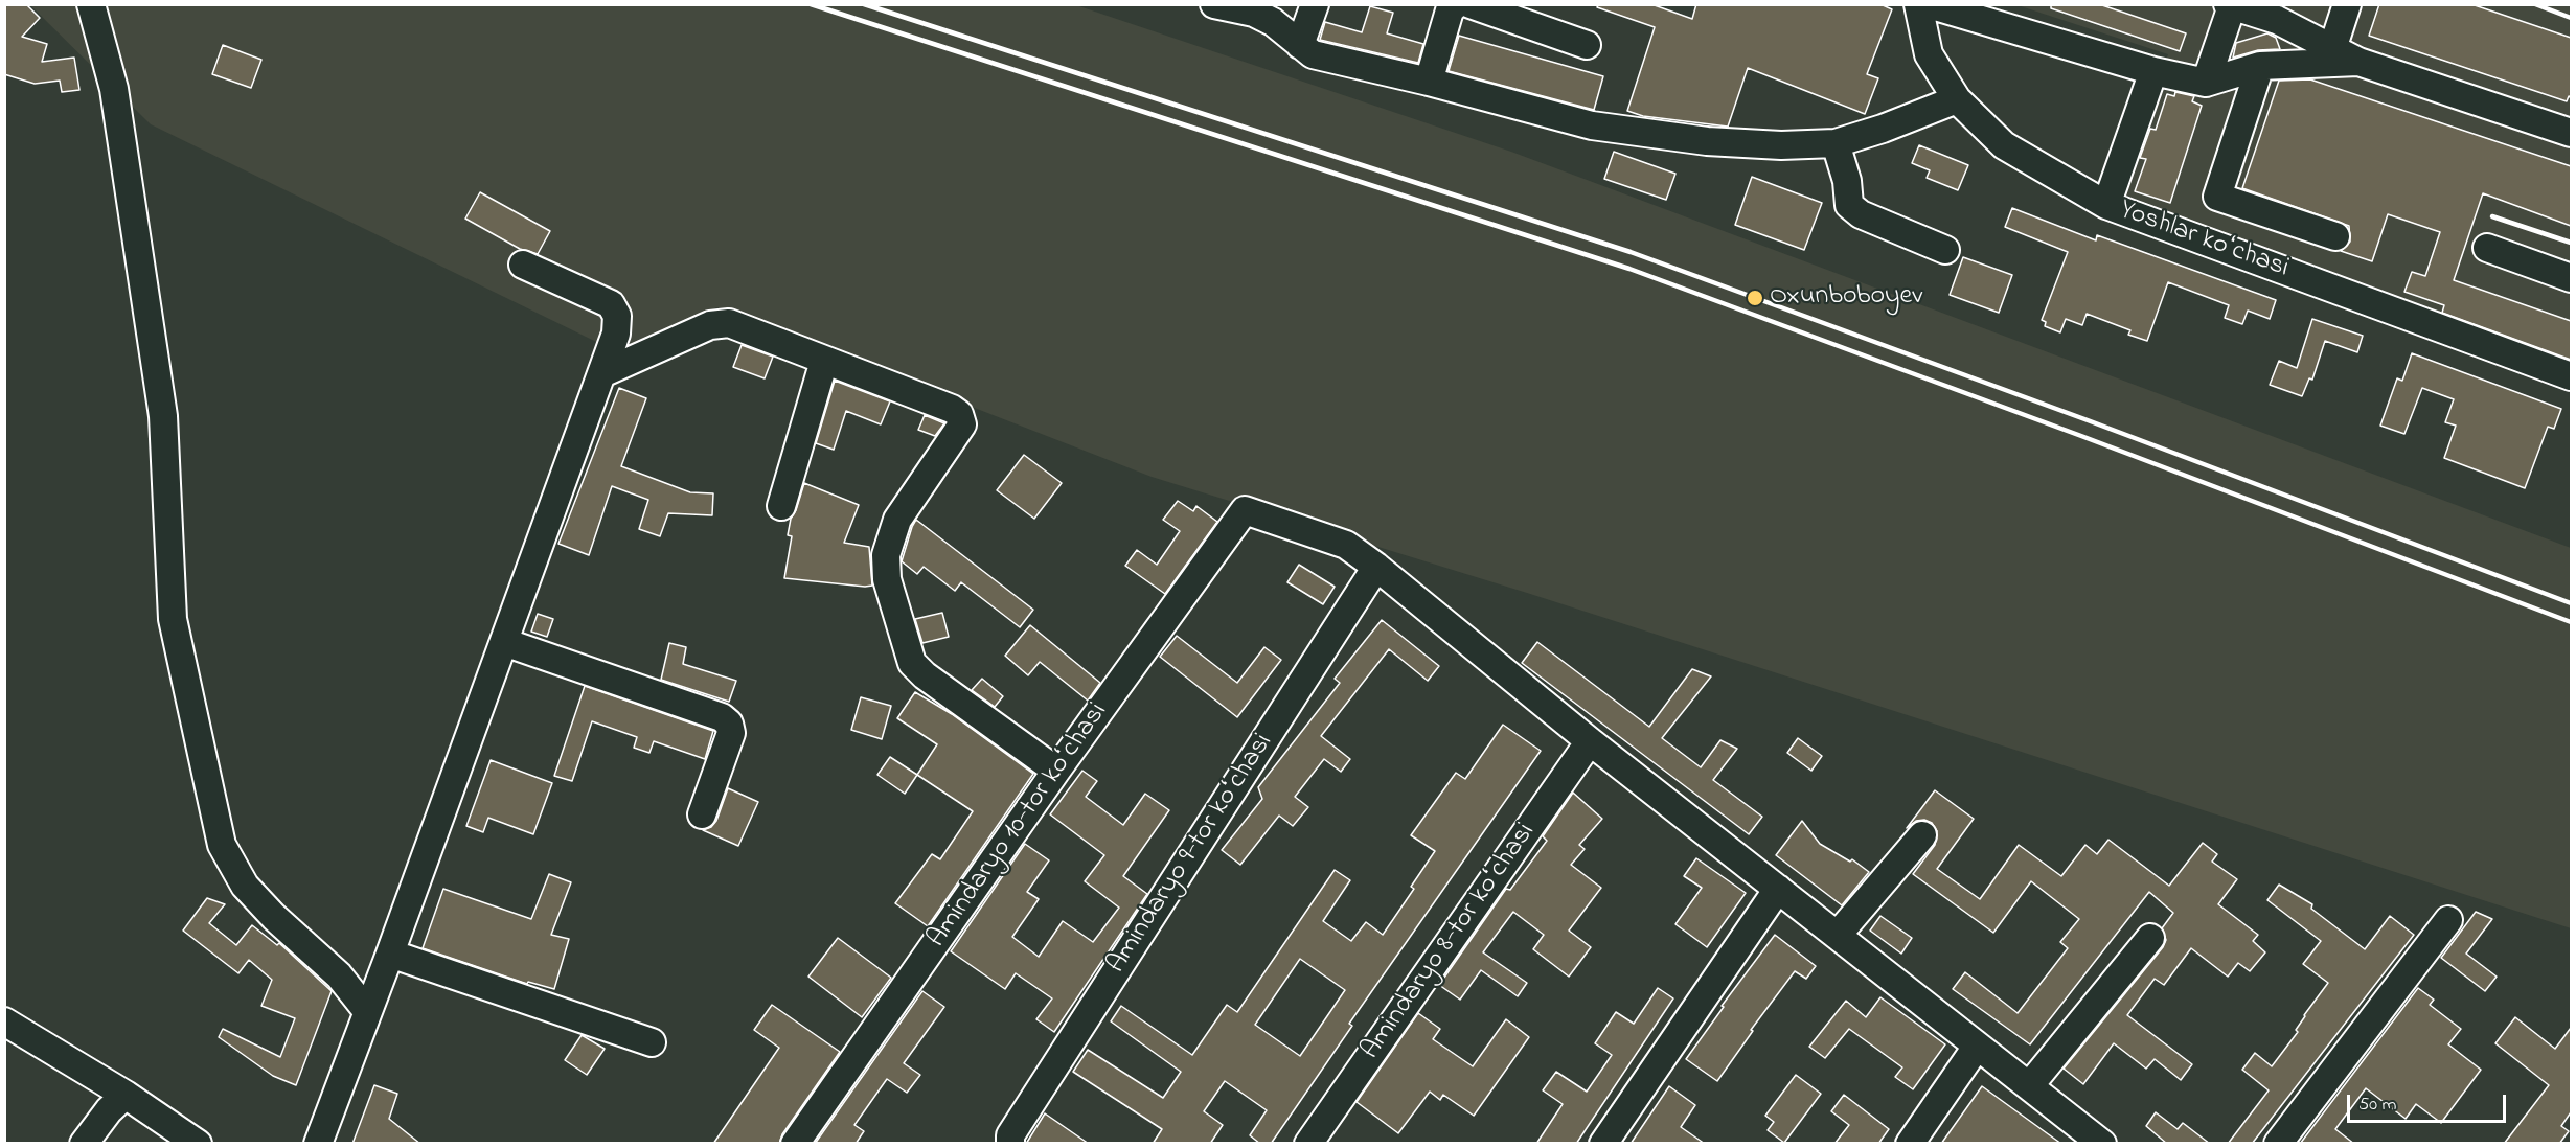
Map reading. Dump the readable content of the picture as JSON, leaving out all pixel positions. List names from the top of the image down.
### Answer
{
  "streets": {
    "street": [
      "Yoshlar koʻchasi",
      "Amindaryo 10-tor koʻchasi",
      "Amindaryo 9-tor koʻchasi",
      "Amindaryo 8-tor koʻchasi"
    ]
  },
  "crossings": [
    ["Amindaryo 10-tor koʻchasi", "Amindaryo 9-tor koʻchasi"]
  ],
  "places": ["Oxunboboyev"],
  "scale_bar": "50 m"
}
